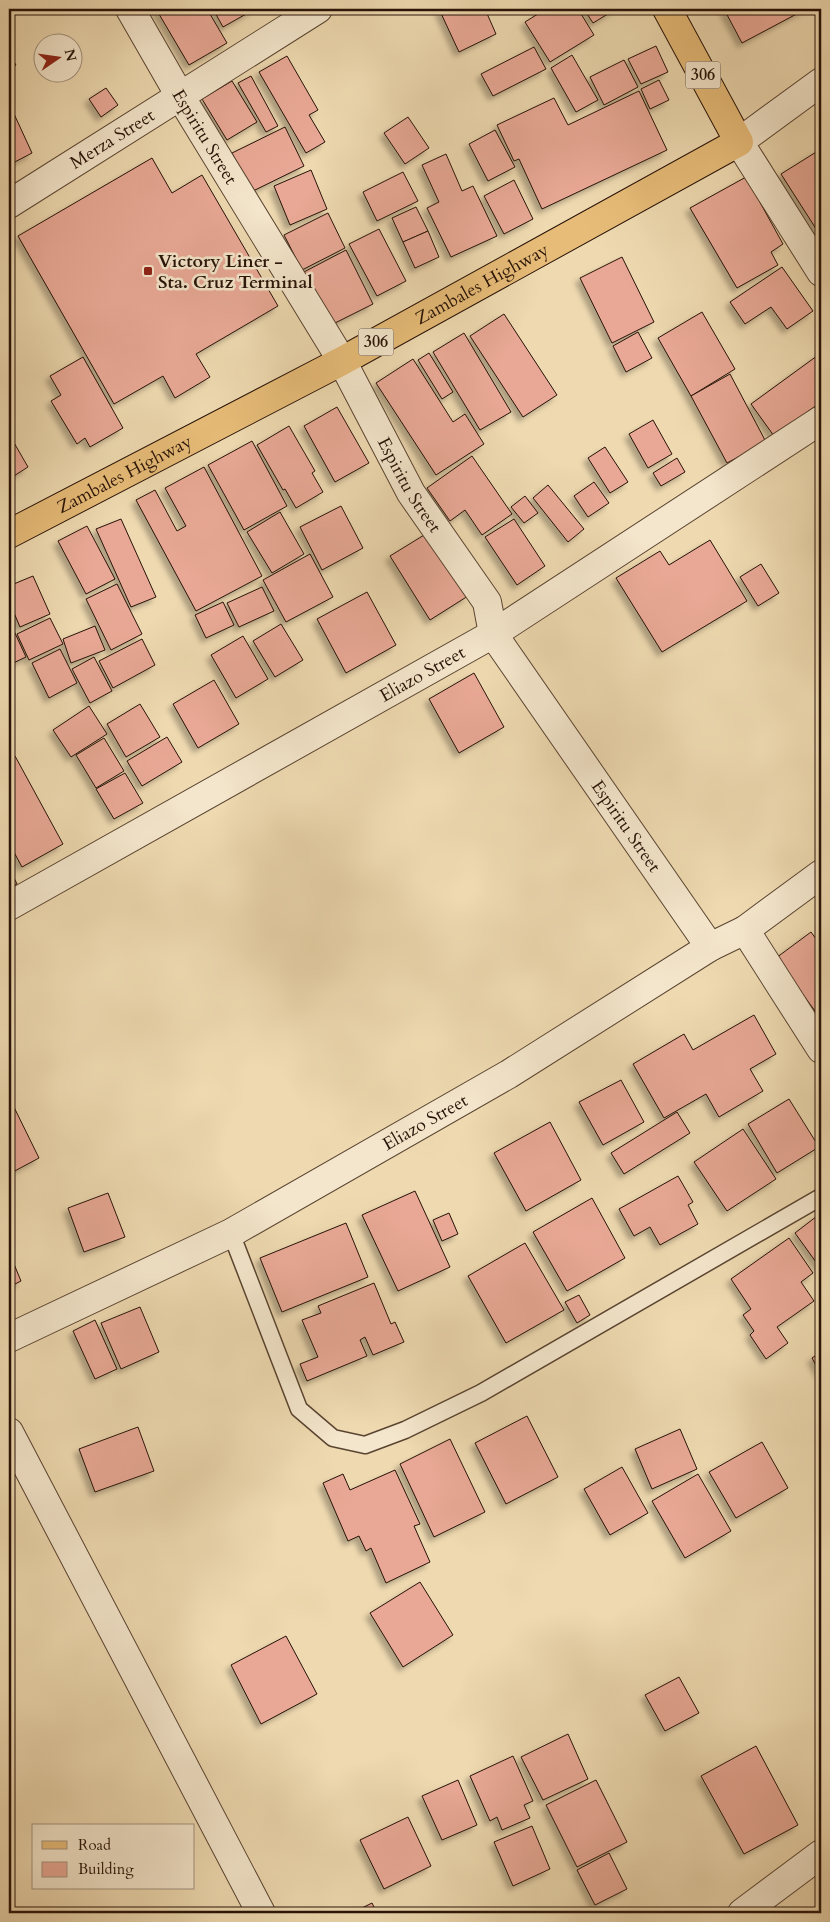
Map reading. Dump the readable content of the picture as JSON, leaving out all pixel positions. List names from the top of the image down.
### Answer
{
  "streets": {
    "main road": ["306", "Zambales Highway"],
    "street": ["Espiritu Street", "Merza Street", "Eliazo Street"]
  },
  "crossings": [
    ["306", "Zambales Highway"],
    ["Espiritu Street", "Merza Street"],
    ["Espiritu Street", "Zambales Highway"],
    ["Espiritu Street", "Eliazo Street"]
  ],
  "places": {
    "transit": ["Victory Liner - Sta. Cruz Terminal"]
  },
  "legend": ["Road", "Building"],
  "north": "right"
}
